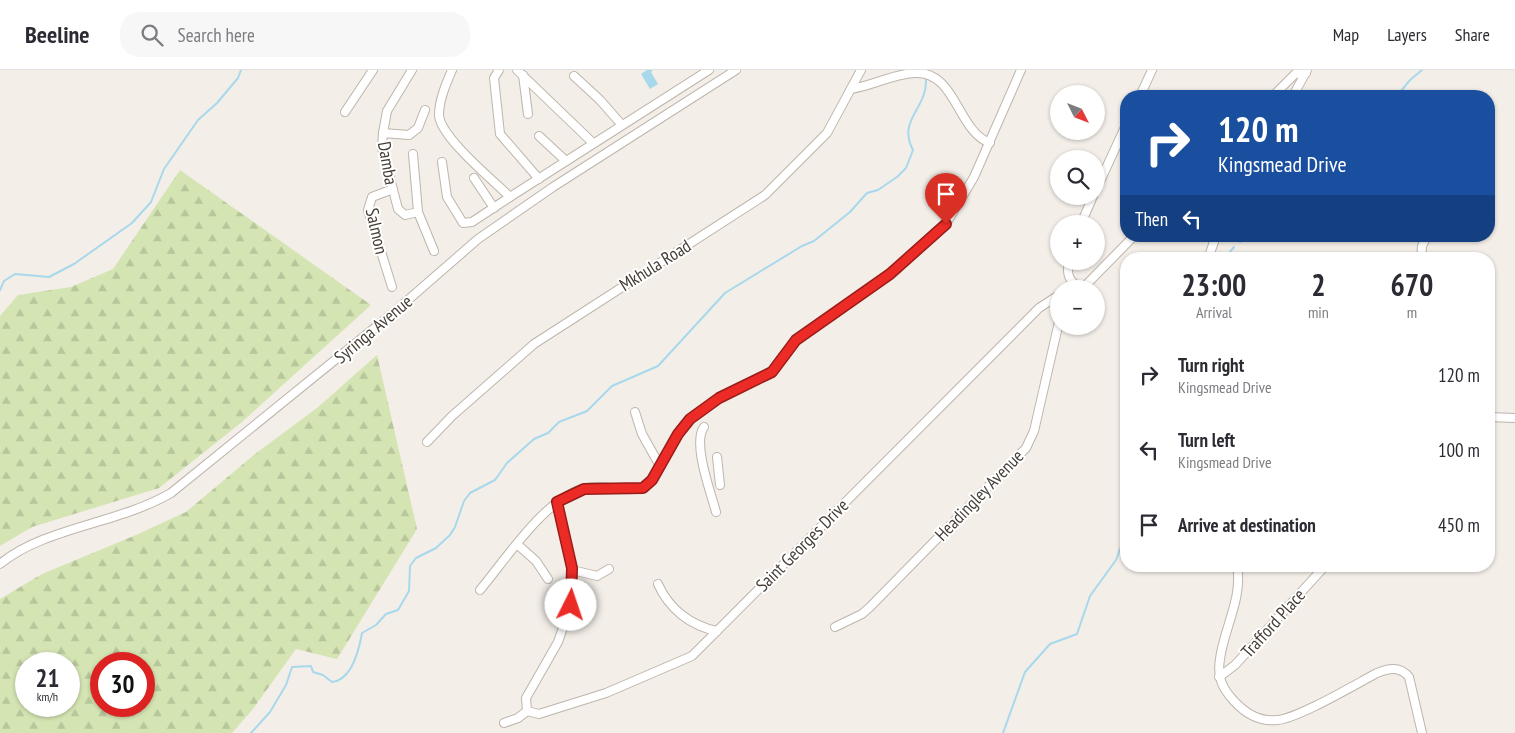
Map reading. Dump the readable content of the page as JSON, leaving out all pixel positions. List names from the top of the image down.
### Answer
{
  "streets": {
    "street": [
      "Damba",
      "Salmon",
      "Mkhula Road",
      "Syringa Avenue",
      "Headingley Avenue",
      "Saint Georges Drive",
      "Trafford Place"
    ]
  },
  "crossings": [
    ["Damba", "Salmon"]
  ],
  "north": "bottom right",
  "page": {
    "header": "Beeline",
    "search": "Search here",
    "nav": ["Map", "Layers", "Share"],
    "map_buttons": ["+", "−"],
    "turn": ["120 m", "Kingsmead Drive"],
    "then": "Then",
    "eta": [
      "23:00",
      "Arrival",
      "2",
      "min",
      "670",
      "m"
    ],
    "list": [
      {
        "name": "Turn right",
        "note": "Kingsmead Drive",
        "value": "120 m"
      },
      {
        "name": "Turn left",
        "note": "Kingsmead Drive",
        "value": "100 m"
      },
      {
        "name": "Arrive at destination",
        "value": "450 m"
      }
    ],
    "speed": "21 km/h",
    "limit": "30"
  }
}
